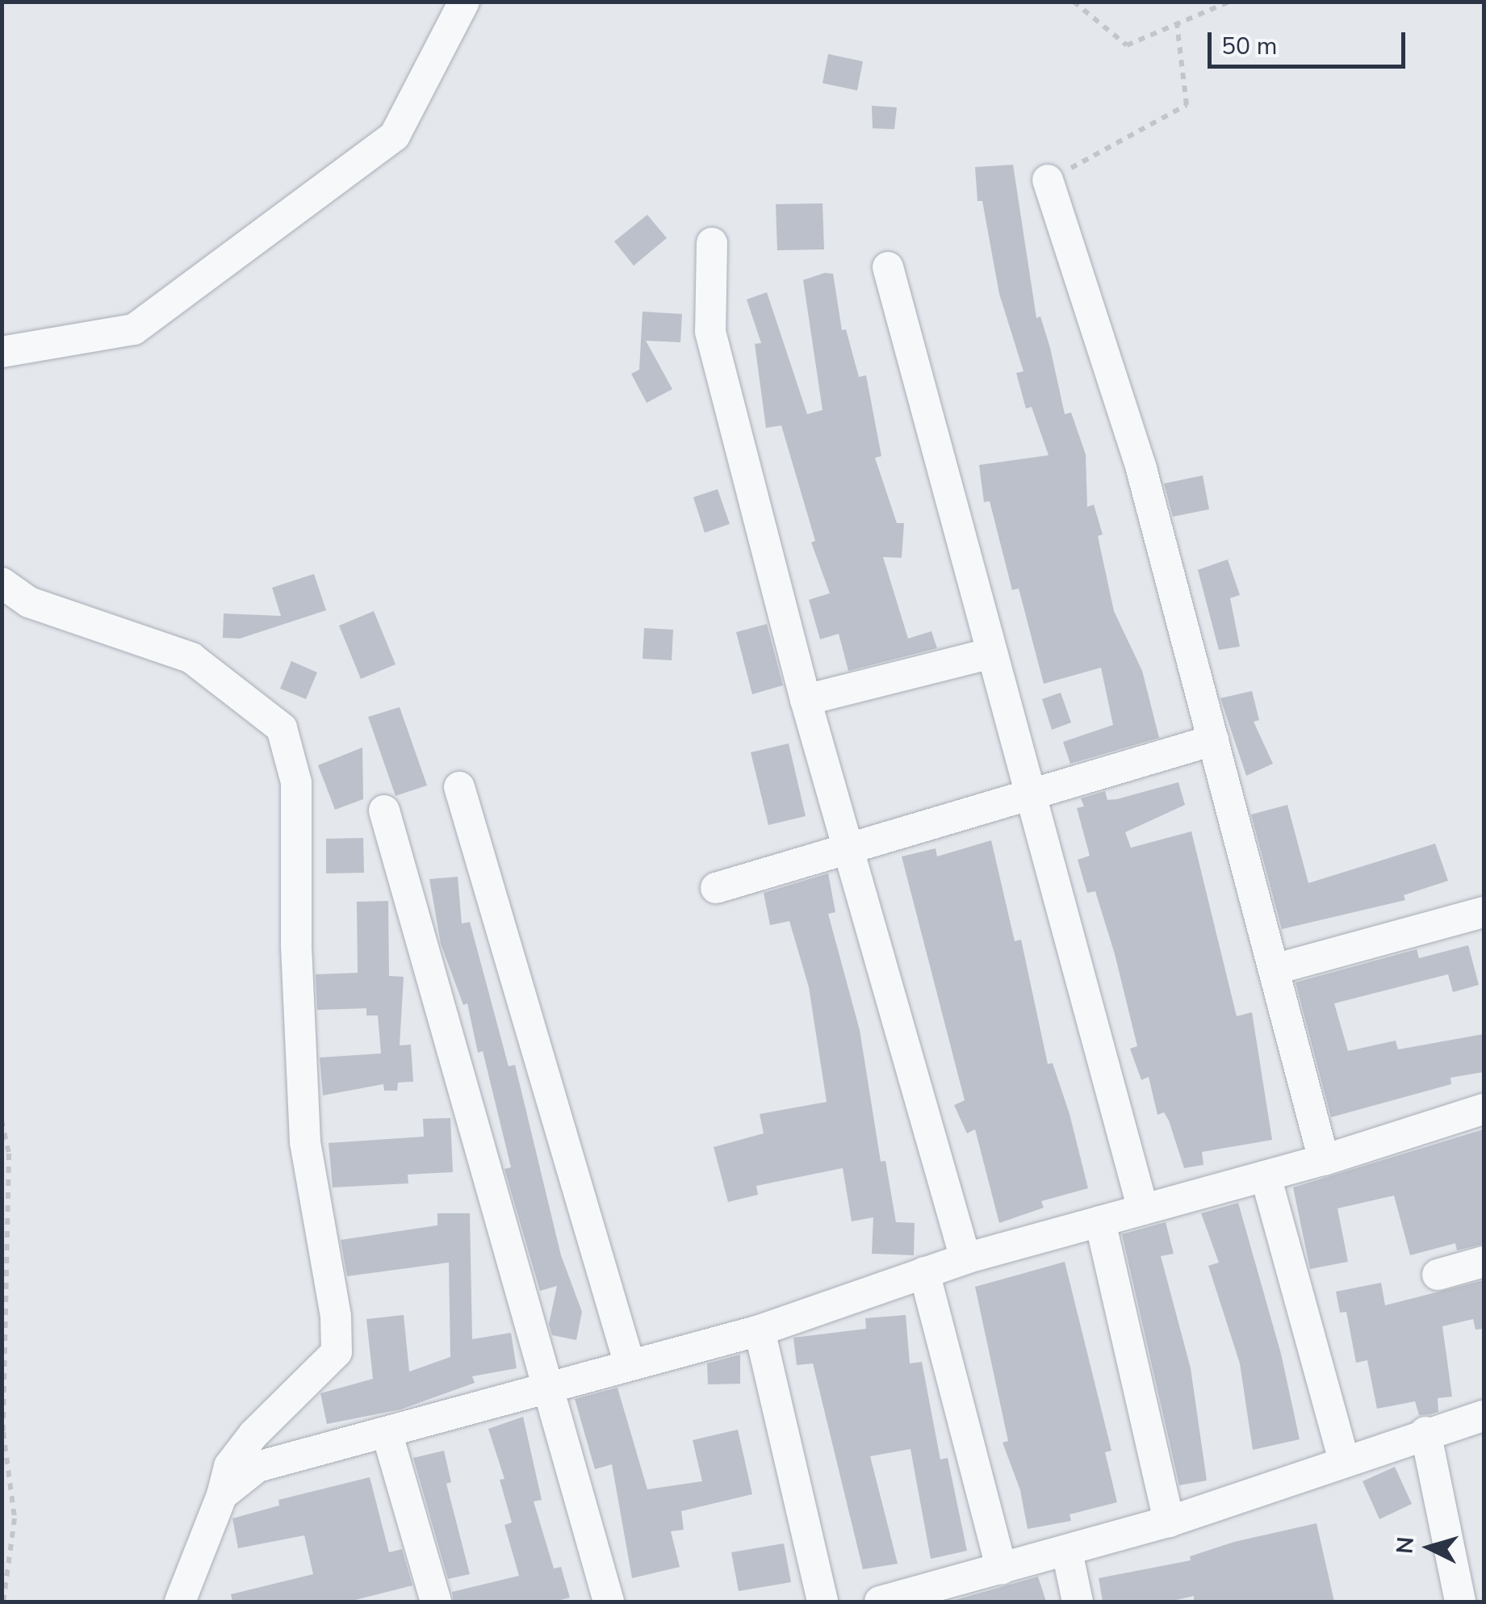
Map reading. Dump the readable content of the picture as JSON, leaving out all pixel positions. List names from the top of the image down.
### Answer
{
  "scale_bar": "50 m",
  "north": "left"
}
